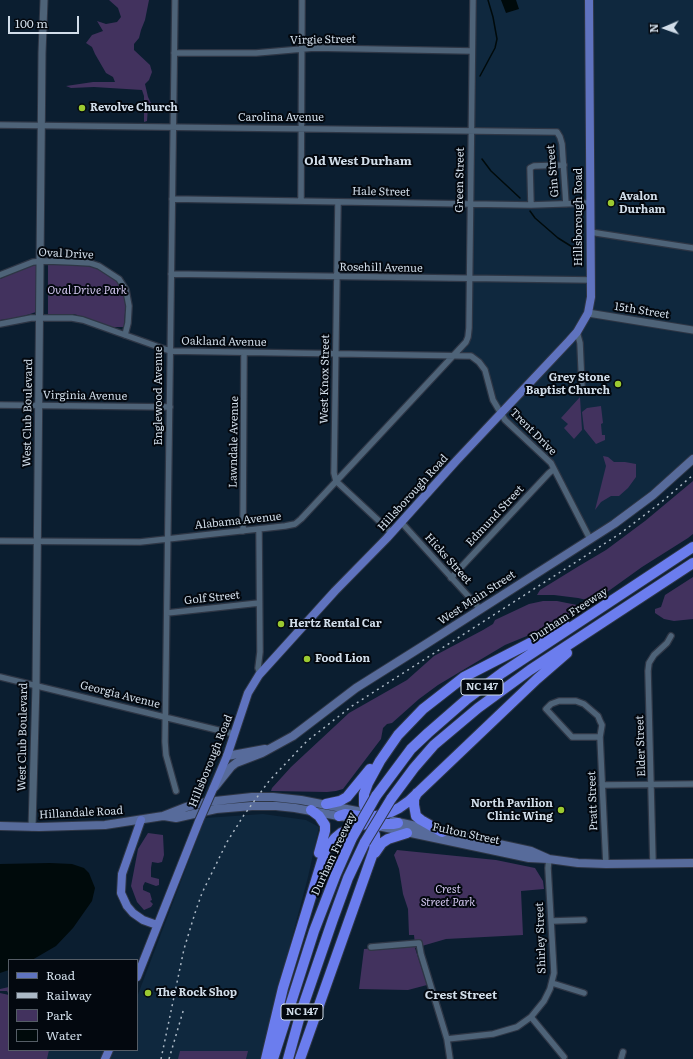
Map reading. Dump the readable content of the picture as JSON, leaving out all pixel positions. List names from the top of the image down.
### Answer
{
  "streets": {
    "highway": ["Durham Freeway", "NC 147"],
    "main road": [
      "Hillsborough Road",
      "West Main Street",
      "Hillandale Road",
      "Fulton Street"
    ],
    "street": [
      "Virgie Street",
      "Carolina Avenue",
      "Gin Street",
      "Green Street",
      "Hale Street",
      "Oval Drive",
      "Rosehill Avenue",
      "15th Street",
      "Oakland Avenue",
      "West Knox Street",
      "Virginia Avenue",
      "Englewood Avenue",
      "West Club Boulevard",
      "Trent Drive",
      "Lawndale Avenue",
      "Edmund Street",
      "Alabama Avenue",
      "Hicks Street",
      "Golf Street",
      "Georgia Avenue",
      "Elder Street",
      "Pratt Street",
      "Shirley Street"
    ]
  },
  "crossings": [
    ["Virgie Street", "Green Street"],
    ["Virgie Street", "Englewood Avenue"],
    ["Carolina Avenue", "Gin Street"],
    ["Carolina Avenue", "Green Street"],
    ["Carolina Avenue", "Englewood Avenue"],
    ["Carolina Avenue", "West Club Boulevard"],
    ["Gin Street", "Hale Street"],
    ["Green Street", "Hale Street"],
    ["Green Street", "Rosehill Avenue"],
    ["Green Street", "Oakland Avenue"],
    ["Green Street", "Trent Drive"],
    ["Green Street", "Alabama Avenue"],
    ["Hale Street", "Hillsborough Road"],
    ["Hale Street", "West Knox Street"],
    ["Hale Street", "Englewood Avenue"],
    ["Hillsborough Road", "Rosehill Avenue"],
    ["Hillsborough Road", "15th Street"],
    ["Hillsborough Road", "Trent Drive"],
    ["Hillsborough Road", "Hicks Street"],
    ["Hillsborough Road", "West Main Street"],
    ["Hillsborough Road", "Georgia Avenue"],
    ["Oval Drive", "Oakland Avenue"],
    ["Oval Drive", "West Club Boulevard"],
    ["Rosehill Avenue", "West Knox Street"],
    ["Rosehill Avenue", "Englewood Avenue"],
    ["Oakland Avenue", "West Knox Street"],
    ["Oakland Avenue", "Englewood Avenue"],
    ["Oakland Avenue", "West Club Boulevard"],
    ["Oakland Avenue", "Trent Drive"],
    ["Oakland Avenue", "Lawndale Avenue"],
    ["Oakland Avenue", "Alabama Avenue"],
    ["West Knox Street", "Alabama Avenue"],
    ["Virginia Avenue", "Englewood Avenue"],
    ["Virginia Avenue", "West Club Boulevard"],
    ["Englewood Avenue", "Alabama Avenue"],
    ["Englewood Avenue", "Golf Street"],
    ["Englewood Avenue", "Georgia Avenue"],
    ["West Club Boulevard", "Alabama Avenue"],
    ["West Club Boulevard", "Georgia Avenue"],
    ["West Club Boulevard", "Hillandale Road"],
    ["Trent Drive", "Edmund Street"],
    ["Trent Drive", "Alabama Avenue"],
    ["Trent Drive", "West Main Street"],
    ["Lawndale Avenue", "Alabama Avenue"],
    ["Edmund Street", "Hicks Street"],
    ["Hicks Street", "West Main Street"],
    ["Elder Street", "Fulton Street"],
    ["Pratt Street", "Fulton Street"],
    ["Hillandale Road", "Fulton Street"],
    ["Fulton Street", "Shirley Street"]
  ],
  "districts": ["Old West Durham", "Crest Street"],
  "parks": ["Oval Drive Park", "Crest Street Park"],
  "places": [
    "Revolve Church",
    "Avalon Durham",
    "Grey Stone Baptist Church",
    "Hertz Rental Car",
    "Food Lion",
    "North Pavilion Clinic Wing",
    "The Rock Shop"
  ],
  "legend": [
    "Road",
    "Railway",
    "Park",
    "Water"
  ],
  "scale_bar": "100 m",
  "north": "left"
}
